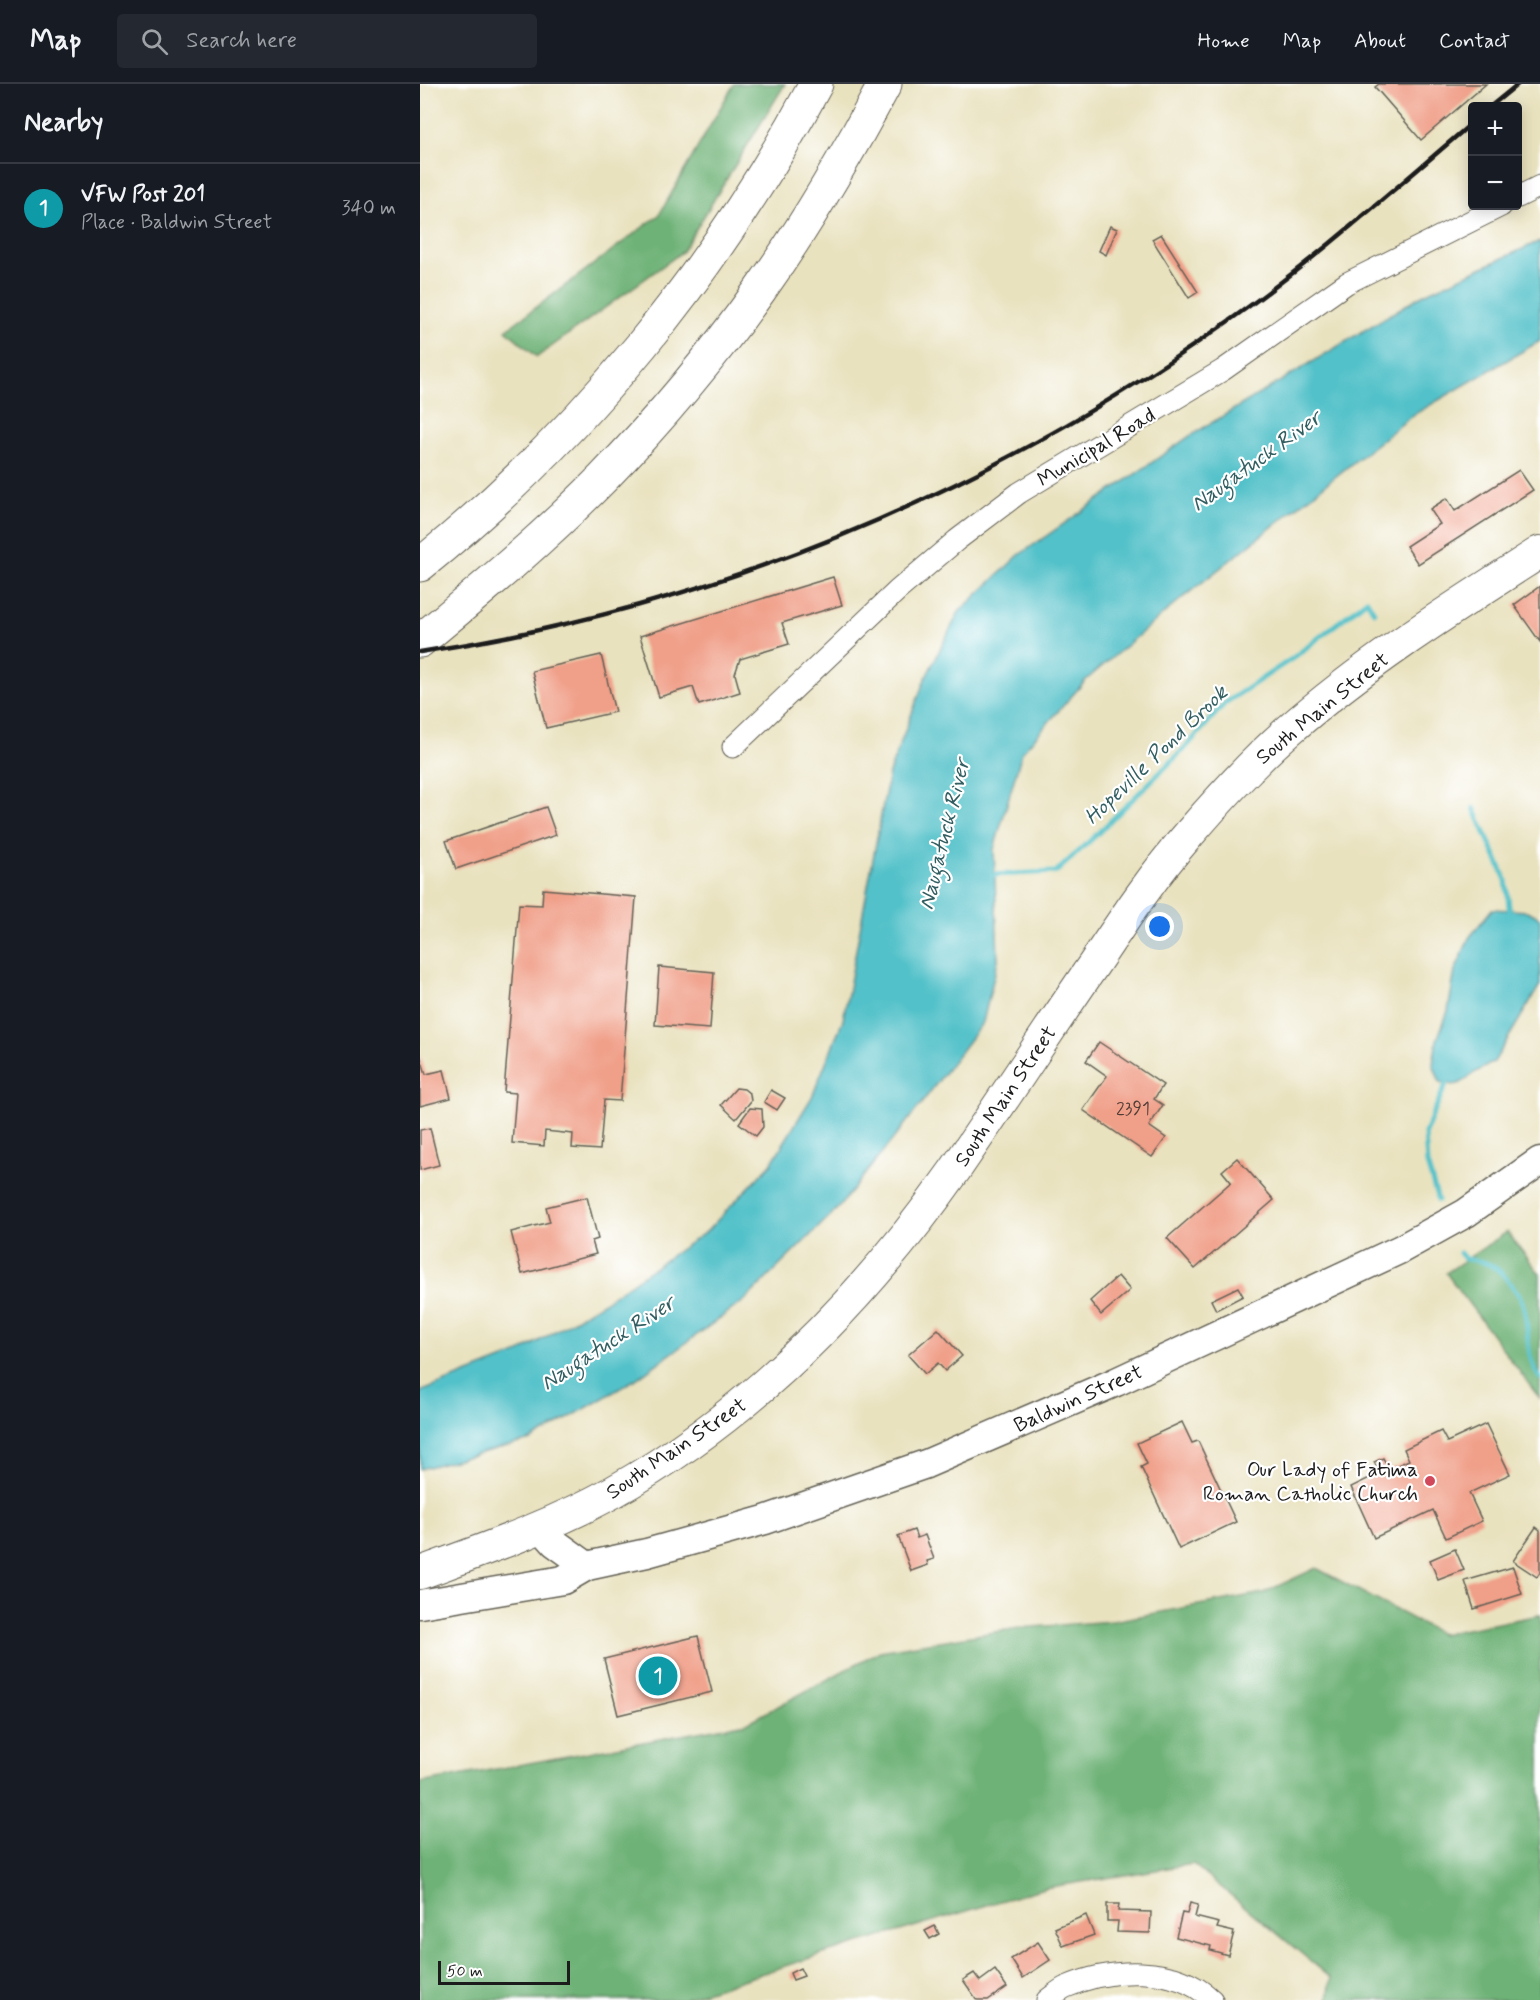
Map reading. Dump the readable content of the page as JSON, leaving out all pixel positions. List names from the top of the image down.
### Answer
{
  "streets": {
    "main road": ["South Main Street", "Baldwin Street"],
    "street": ["Municipal Road"]
  },
  "water": ["Naugatuck River", "Hopeville Pond Brook"],
  "places": ["Our Lady of Fatima Roman Catholic Church"],
  "house_numbers": ["2391"],
  "scale_bar": "50 m",
  "page": {
    "header": "Map",
    "search": "Search here",
    "nav": [
      "Home",
      "Map",
      "About",
      "Contact"
    ],
    "heading": "Nearby",
    "map_buttons": ["+", "−"],
    "list": [
      {
        "mark": "1",
        "name": "VFW Post 201",
        "note": "Place · Baldwin Street",
        "value": "340 m"
      }
    ],
    "pins": "1",
    "scale": "50 m"
  }
}
